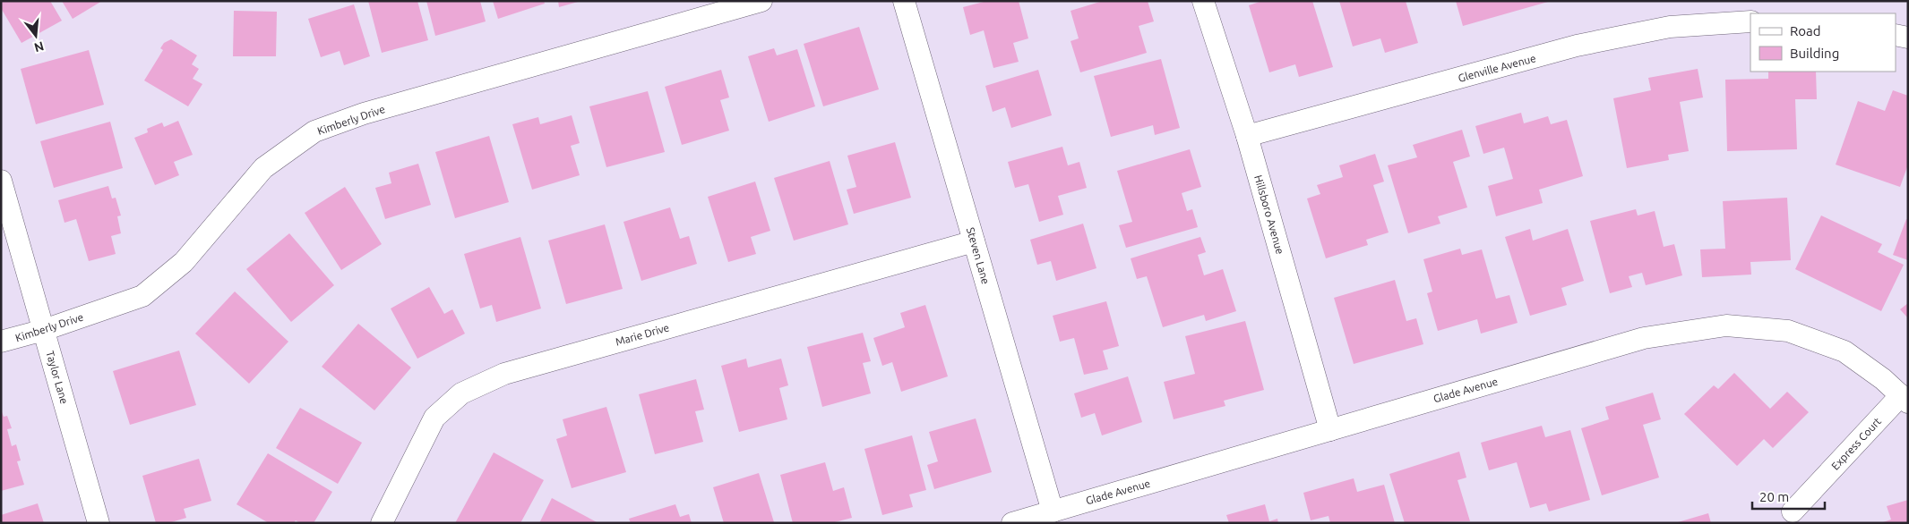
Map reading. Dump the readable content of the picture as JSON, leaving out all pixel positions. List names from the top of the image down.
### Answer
{
  "streets": {
    "street": [
      "Glenville Avenue",
      "Kimberly Drive",
      "Hillsboro Avenue",
      "Steven Lane",
      "Marie Drive",
      "Taylor Lane",
      "Glade Avenue",
      "Express Court"
    ]
  },
  "crossings": [
    ["Glenville Avenue", "Hillsboro Avenue"],
    ["Kimberly Drive", "Taylor Lane"],
    ["Hillsboro Avenue", "Glade Avenue"],
    ["Steven Lane", "Marie Drive"],
    ["Steven Lane", "Glade Avenue"],
    ["Glade Avenue", "Express Court"]
  ],
  "legend": ["Road", "Building"],
  "scale_bar": "20 m",
  "north": "bottom"
}
